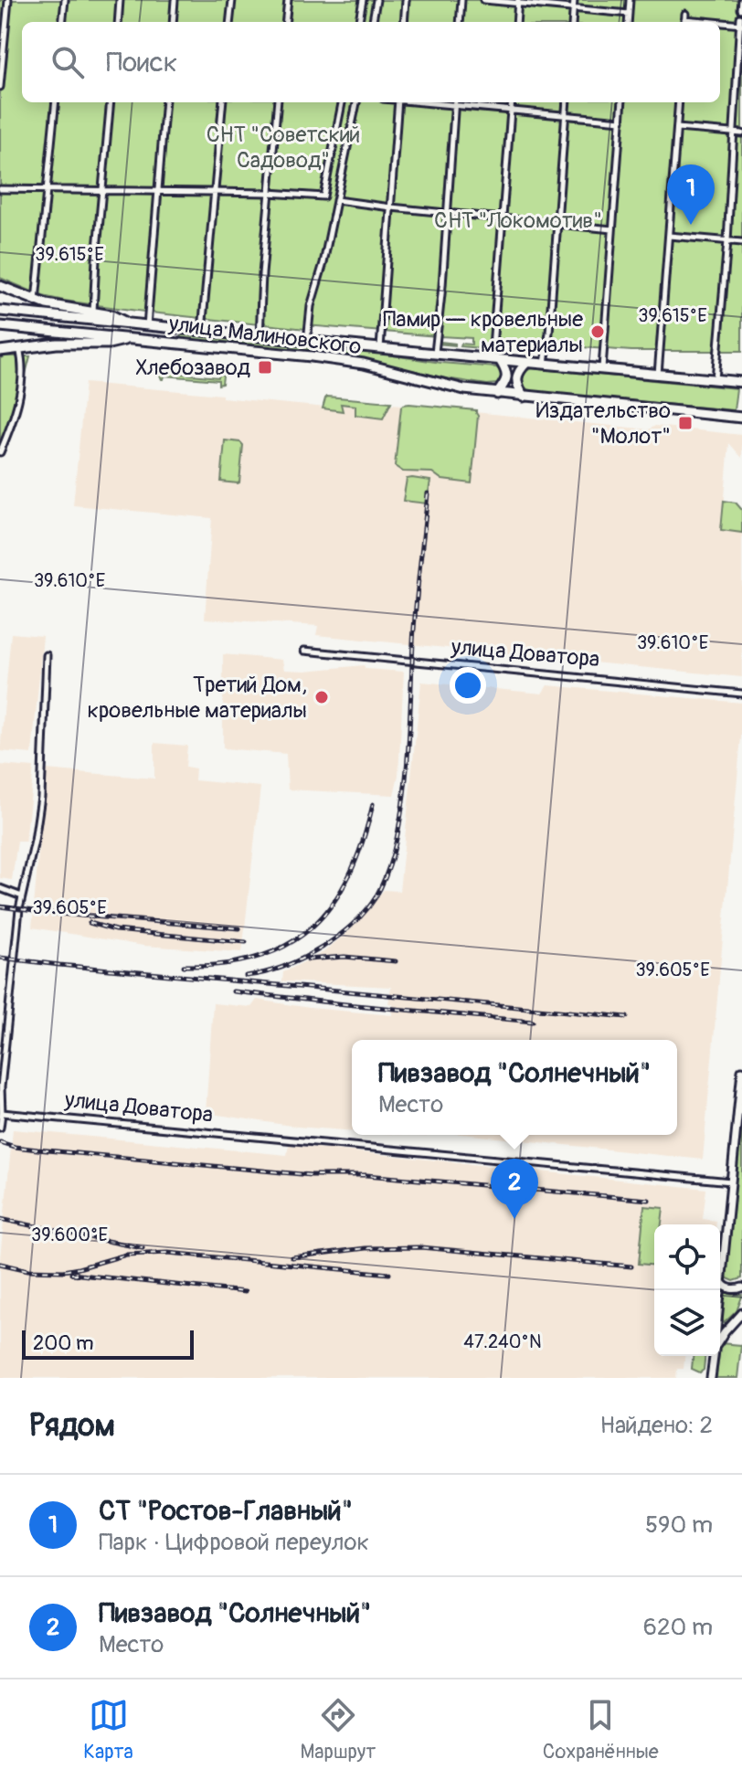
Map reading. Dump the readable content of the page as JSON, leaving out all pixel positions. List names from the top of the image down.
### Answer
{
  "streets": {
    "highway": ["улица Малиновского"],
    "street": ["улица Доватора"]
  },
  "parks": ["СНТ \"Советский Садовод\"", "СНТ \"Локомотив\""],
  "places": {
    "other": ["Памир — кровельные материалы", "Третий Дом, кровельные материалы"],
    "transit": ["Хлебозавод", "Издательство \"Молот\""]
  },
  "scale_bar": "200 m",
  "page": {
    "search": "Поиск",
    "pins": ["1", "2"],
    "popup": ["Пивзавод \"Солнечный\"", "Место"],
    "scale": "200 m",
    "heading": ["Рядом", "Найдено: 2"],
    "list": [
      {
        "mark": "1",
        "name": "СТ \"Ростов-Главный\"",
        "note": "Парк · Цифровой переулок",
        "value": "590 m"
      },
      {
        "mark": "2",
        "name": "Пивзавод \"Солнечный\"",
        "note": "Место",
        "value": "620 m"
      }
    ],
    "nav": ["Карта", "Маршрут", "Сохранённые"]
  },
  "coordinates": [
    "39.615°E",
    "39.610°E",
    "39.605°E",
    "39.600°E",
    "47.240°N"
  ]
}
